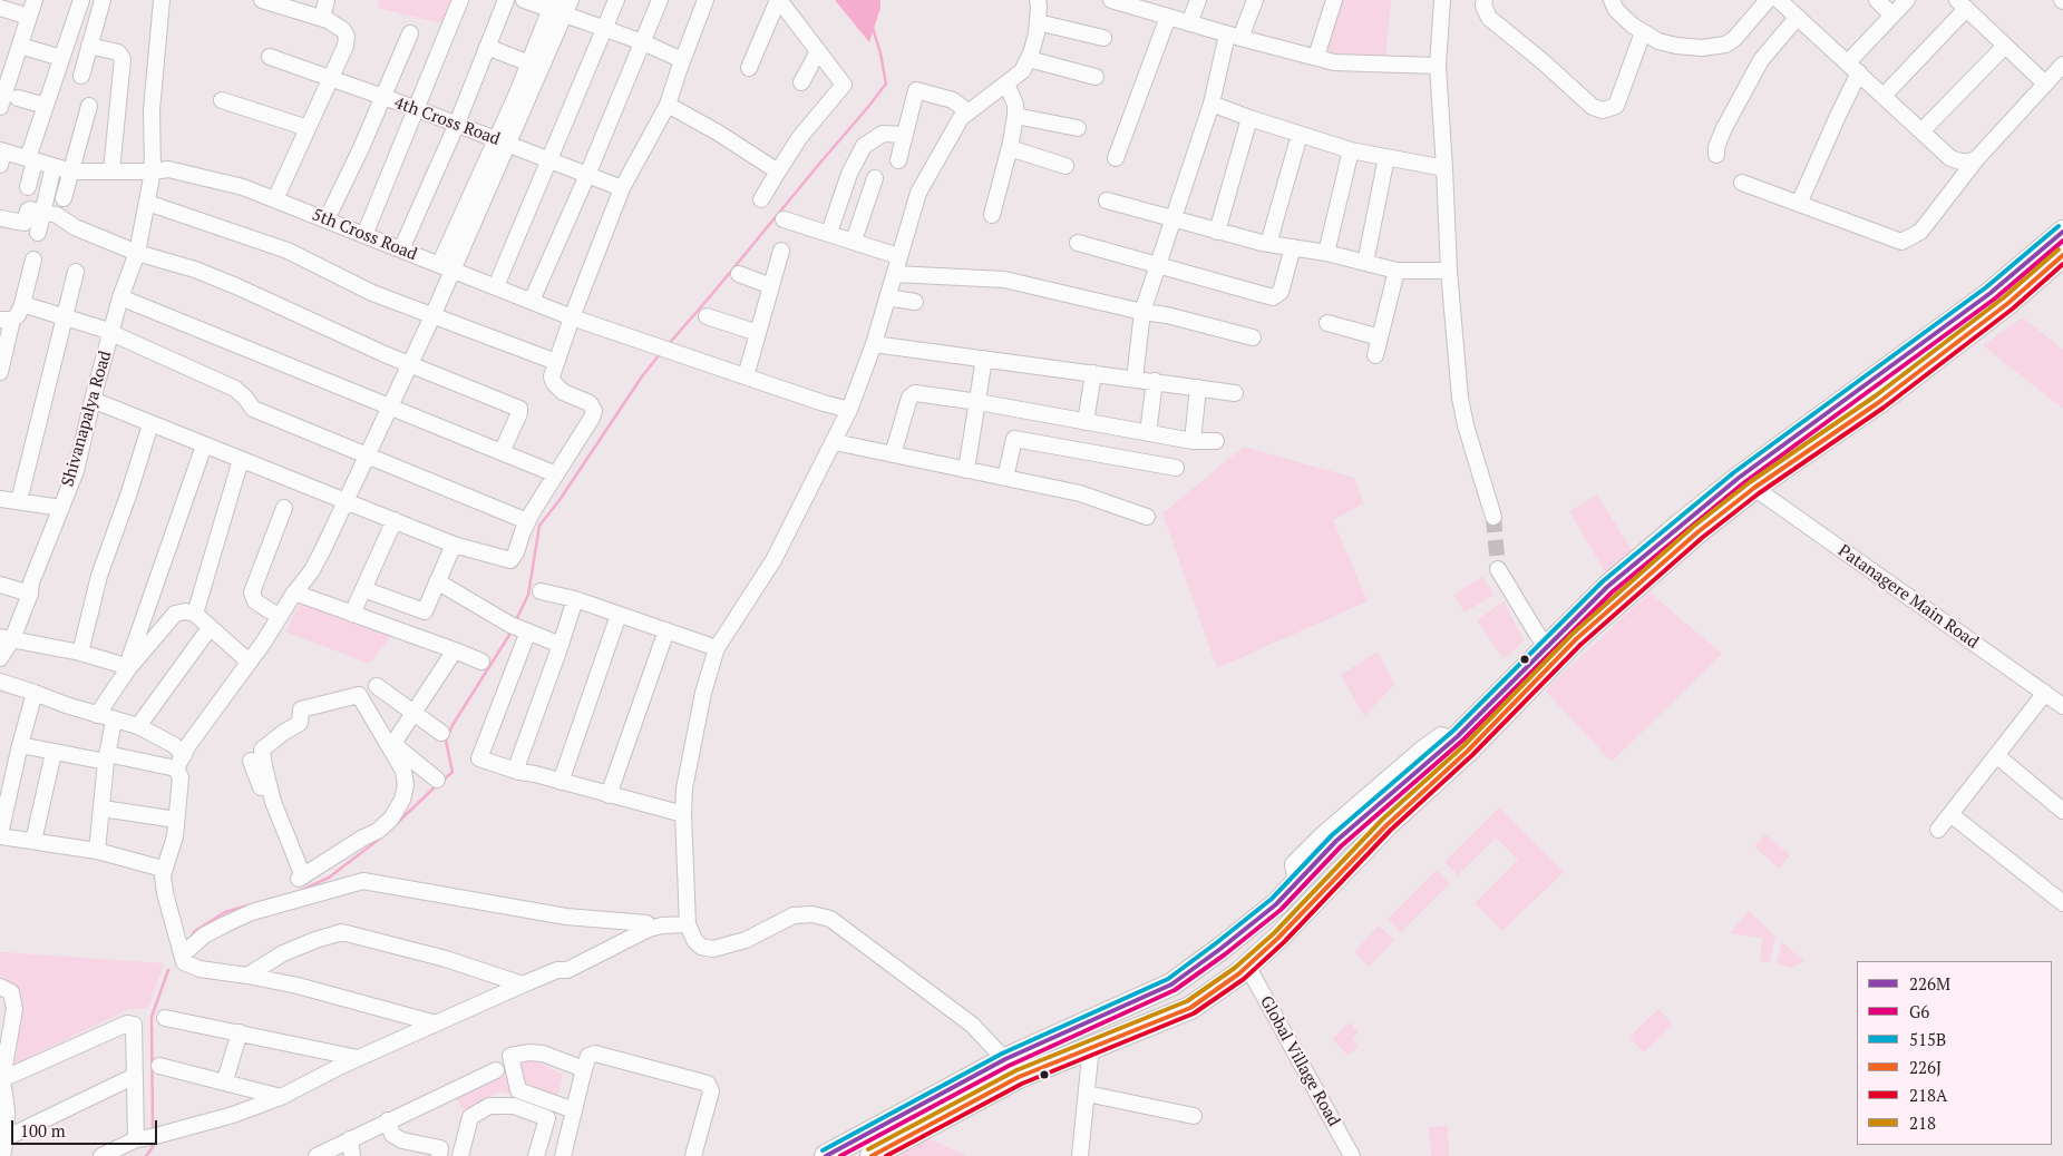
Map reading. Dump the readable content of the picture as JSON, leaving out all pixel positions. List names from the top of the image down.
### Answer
{
  "streets": {
    "street": [
      "4th Cross Road",
      "5th Cross Road",
      "Shivanapalya Road",
      "Patanagere Main Road",
      "Global Village Road"
    ]
  },
  "crossings": [
    ["5th Cross Road", "Shivanapalya Road"]
  ],
  "lines": [
    "transit line 515B",
    "transit line 226M",
    "transit line G6",
    "transit line 218",
    "transit line 226J",
    "transit line 218A"
  ],
  "legend": [
    "226M",
    "G6",
    "515B",
    "226J",
    "218A",
    "218"
  ],
  "scale_bar": "100 m"
}
